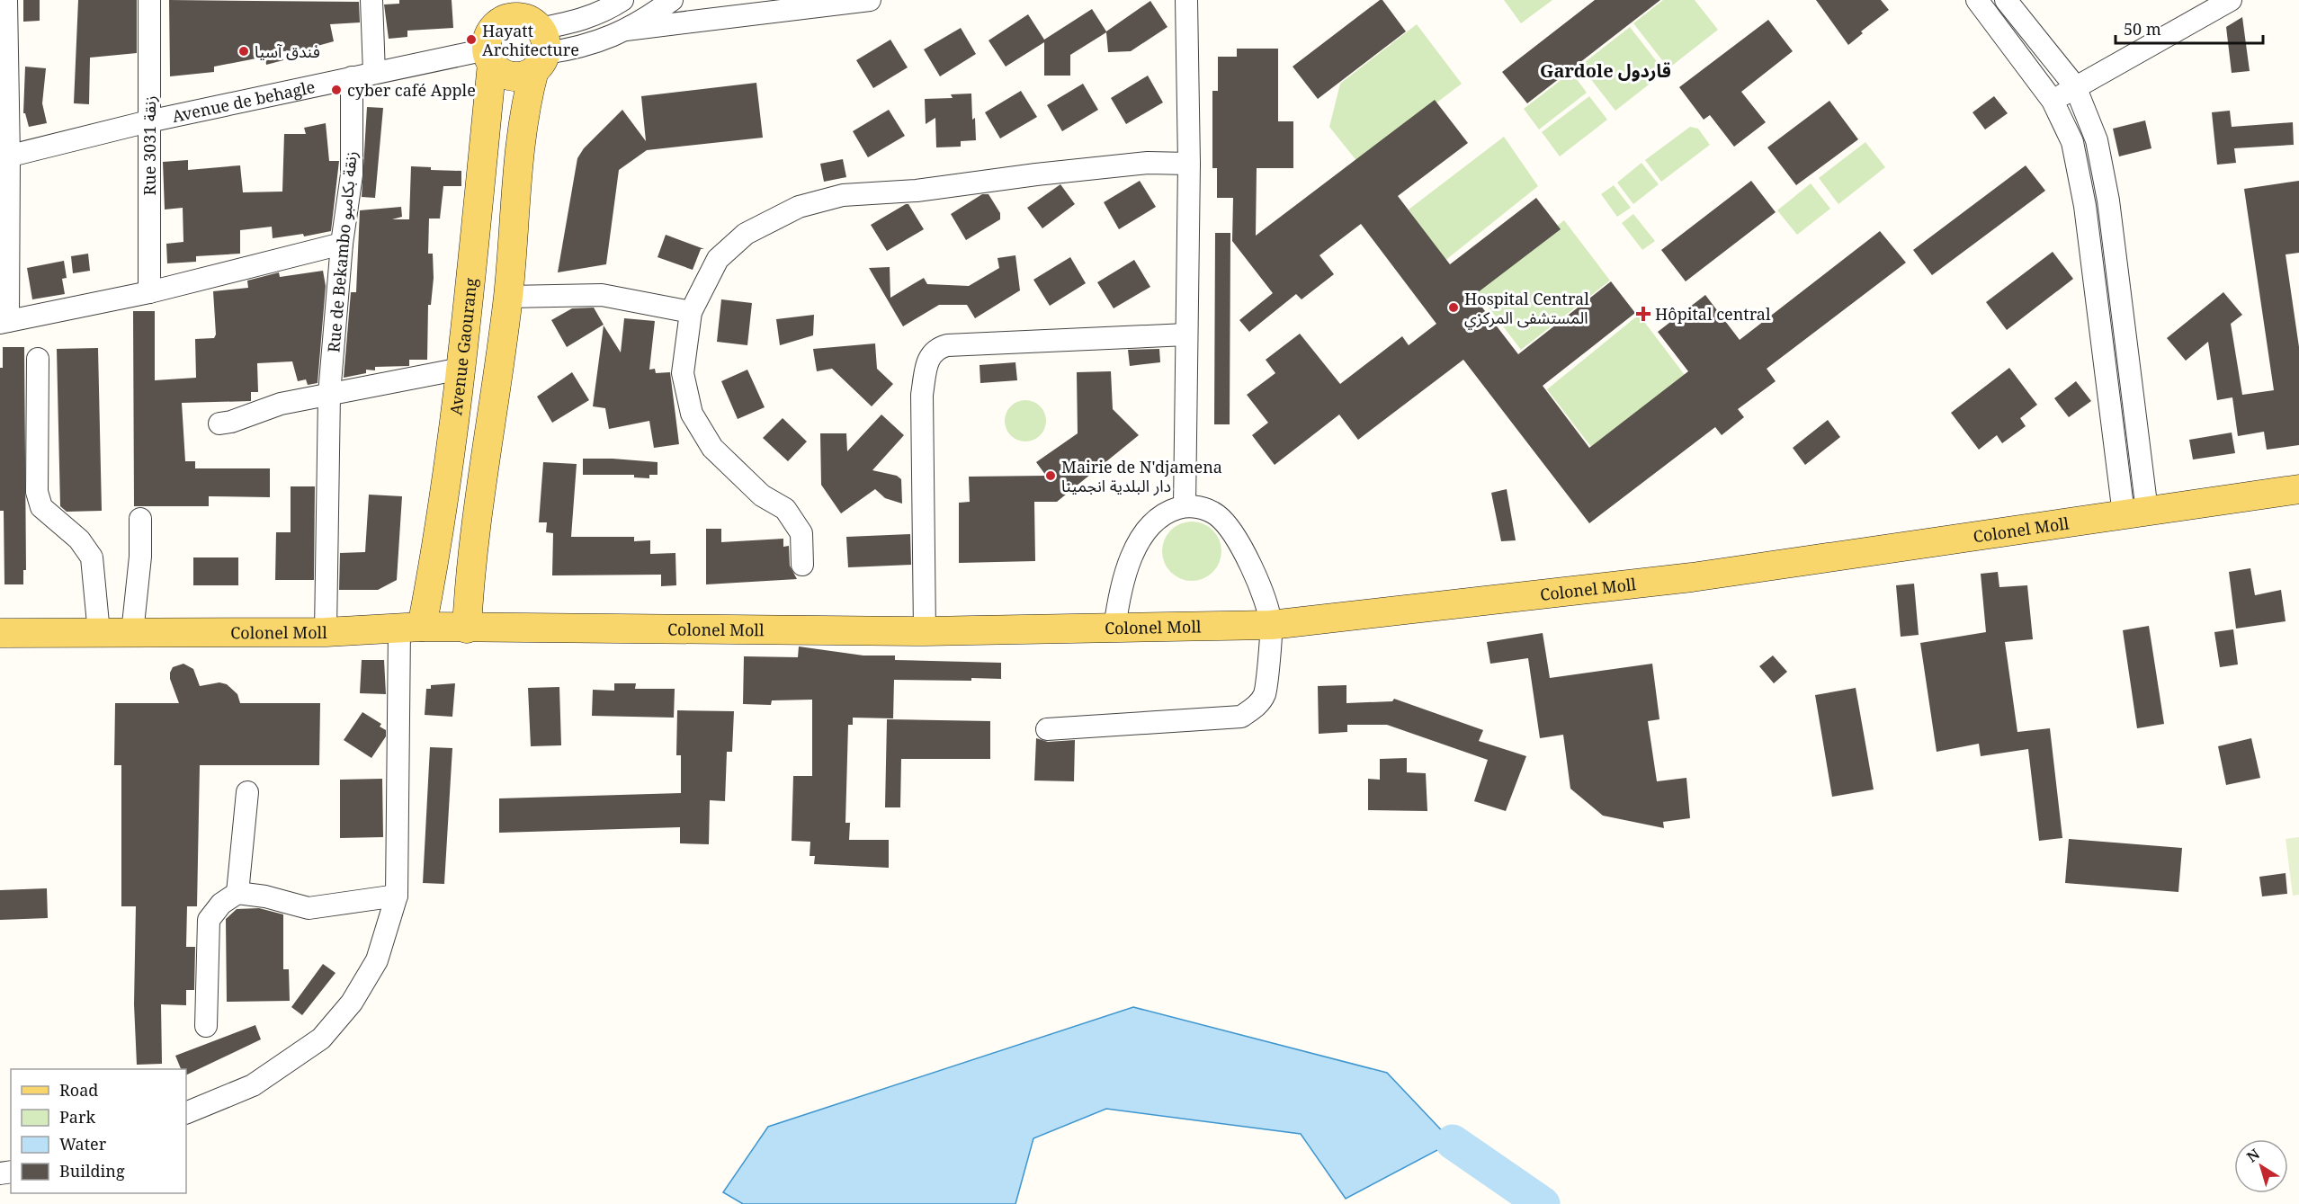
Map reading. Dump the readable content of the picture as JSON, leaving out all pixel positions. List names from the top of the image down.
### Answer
{
  "streets": {
    "main road": ["Avenue Gaourang", "Colonel Moll"],
    "street": ["Avenue de behagle", "Rue 3031 زنقة", "Rue de Bekambo زنقة بكامبو"]
  },
  "crossings": [
    ["Avenue de behagle", "Rue 3031 زنقة"],
    ["Avenue de behagle", "Rue de Bekambo زنقة بكامبو"],
    ["Avenue de behagle", "Avenue Gaourang"],
    ["Rue de Bekambo زنقة بكامبو", "Colonel Moll"],
    ["Avenue Gaourang", "Colonel Moll"]
  ],
  "districts": ["Gardole قاردول"],
  "places": {
    "other": [
      "Hayatt Architecture",
      "فندق آسيا",
      "cyber café Apple",
      "Hospital Central المستشفى المركزي",
      "Mairie de N'djamena دار البلدية انجمينا"
    ],
    "health": ["Hôpital central"]
  },
  "legend": [
    "Road",
    "Park",
    "Water",
    "Building"
  ],
  "scale_bar": "50 m",
  "north": "top left"
}
